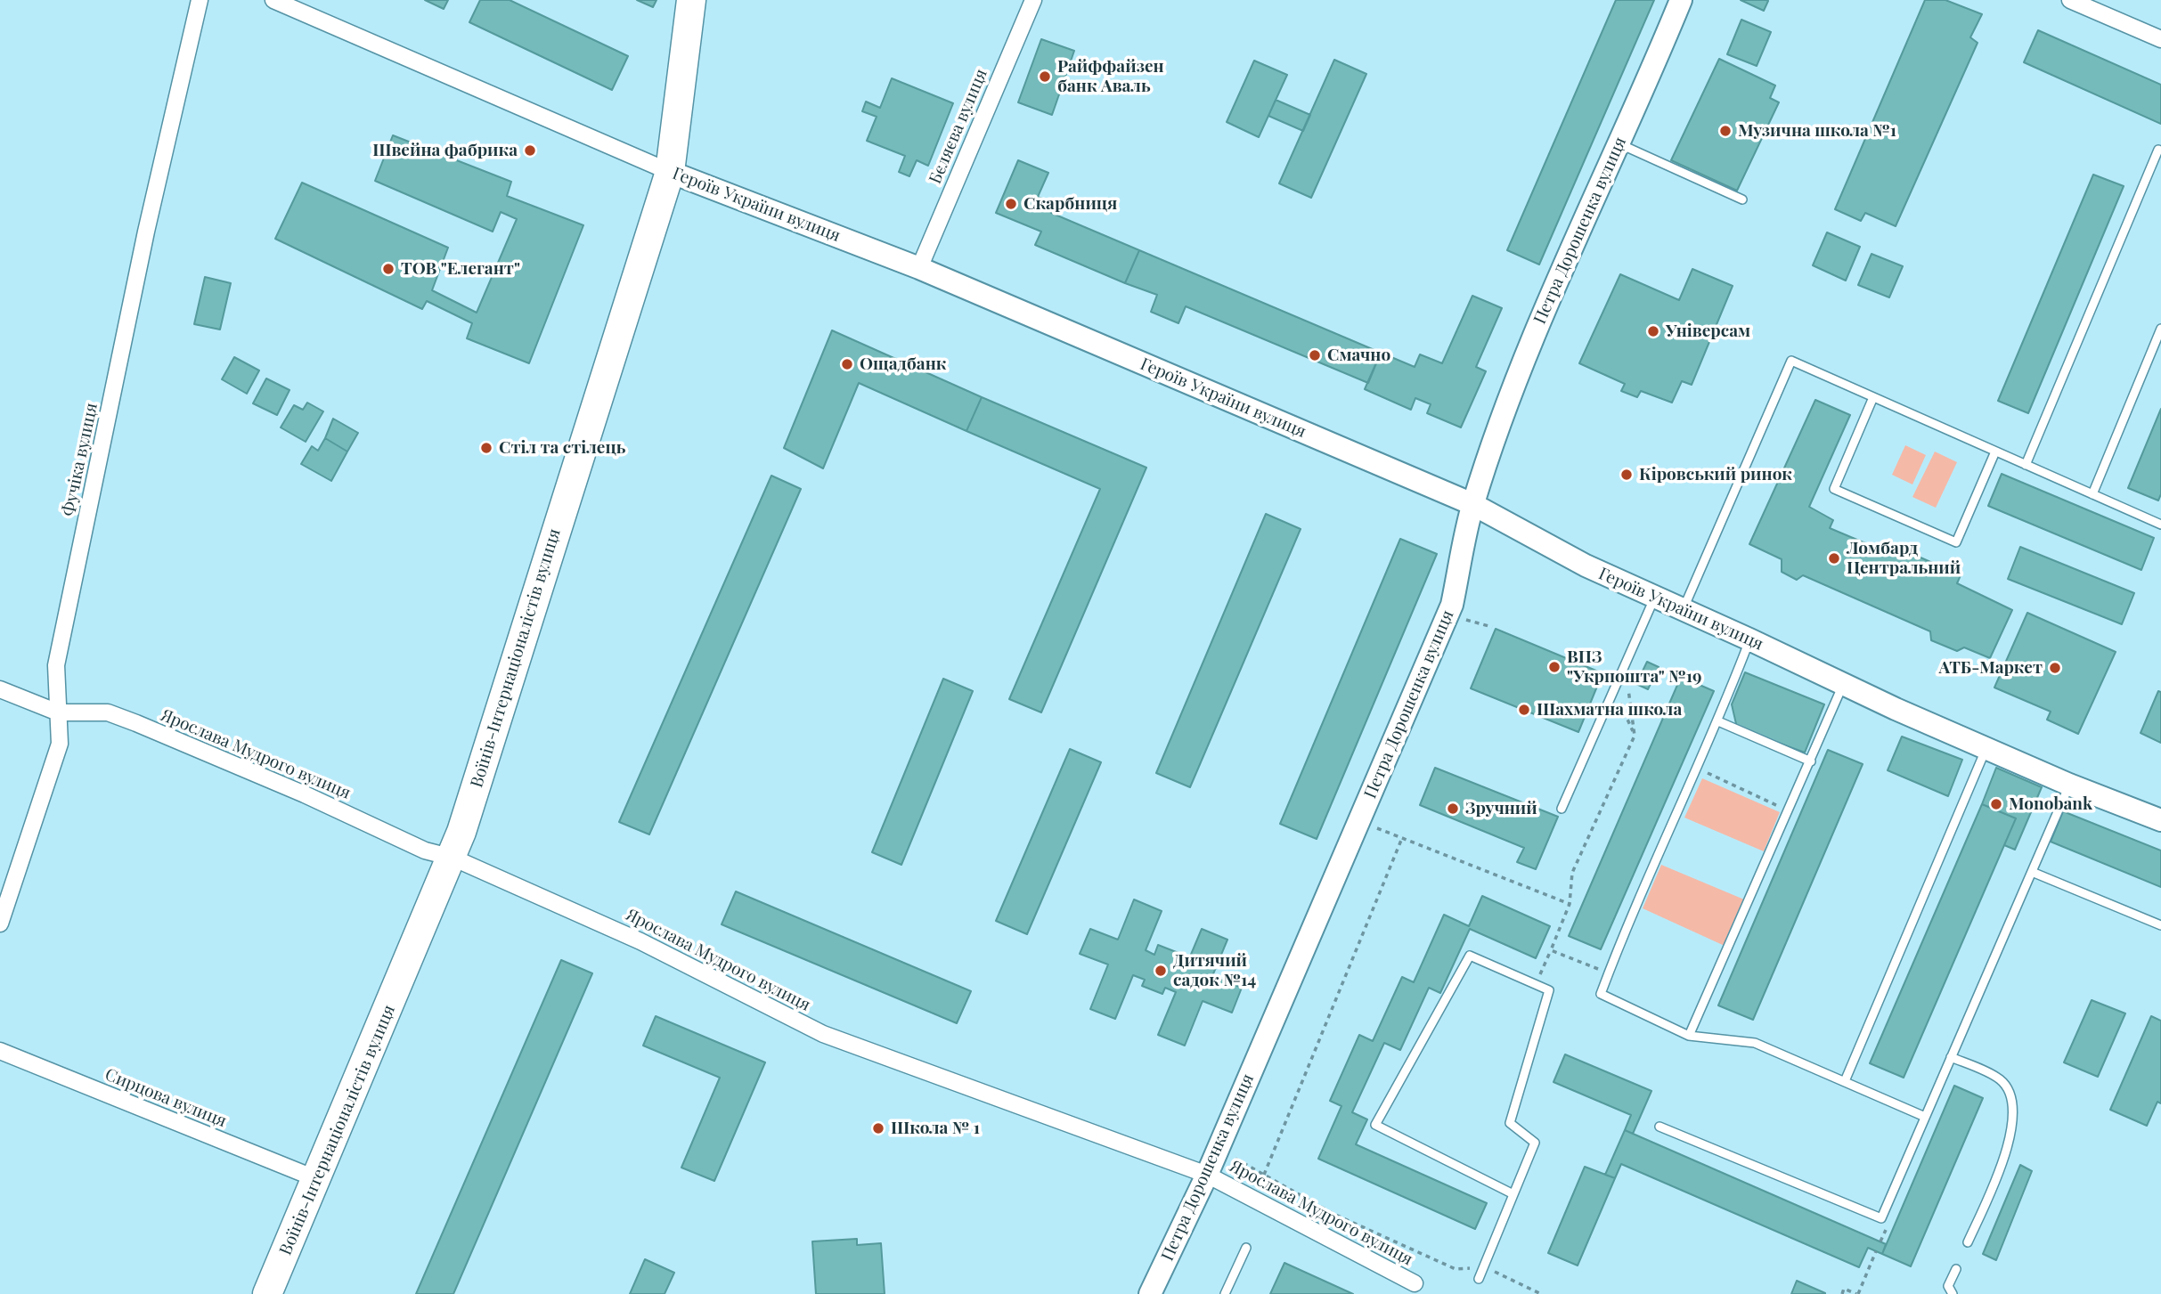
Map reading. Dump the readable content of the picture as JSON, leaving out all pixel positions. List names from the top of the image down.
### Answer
{
  "streets": {
    "highway": ["Воїнів-Інтернаціоналістів вулиця"],
    "main road": ["Героїв України вулиця", "Петра Дорошенка вулиця"],
    "street": [
      "Бєляєва вулиця",
      "Фучіка вулиця",
      "Ярослава Мудрого вулиця",
      "Сирцова вулиця"
    ]
  },
  "crossings": [
    ["Бєляєва вулиця", "Героїв України вулиця"],
    ["Героїв України вулиця", "Петра Дорошенка вулиця"],
    ["Героїв України вулиця", "Воїнів-Інтернаціоналістів вулиця"],
    ["Петра Дорошенка вулиця", "Ярослава Мудрого вулиця"],
    ["Фучіка вулиця", "Ярослава Мудрого вулиця"],
    ["Воїнів-Інтернаціоналістів вулиця", "Ярослава Мудрого вулиця"],
    ["Воїнів-Інтернаціоналістів вулиця", "Сирцова вулиця"]
  ],
  "places": [
    "Райффайзен банк Аваль",
    "Музична школа №1",
    "Швейна фабрика",
    "Скарбниця",
    "ТОВ \"Елегант\"",
    "Універсам",
    "Смачно",
    "Ощадбанк",
    "Стіл та стілець",
    "Кіровський ринок",
    "Ломбард Центральний",
    "ВПЗ \"Укрпошта\" №19",
    "АТБ-Маркет",
    "Шахматна школа",
    "Monobank",
    "Зручний",
    "Дитячий садок №14",
    "Школа № 1"
  ]
}
